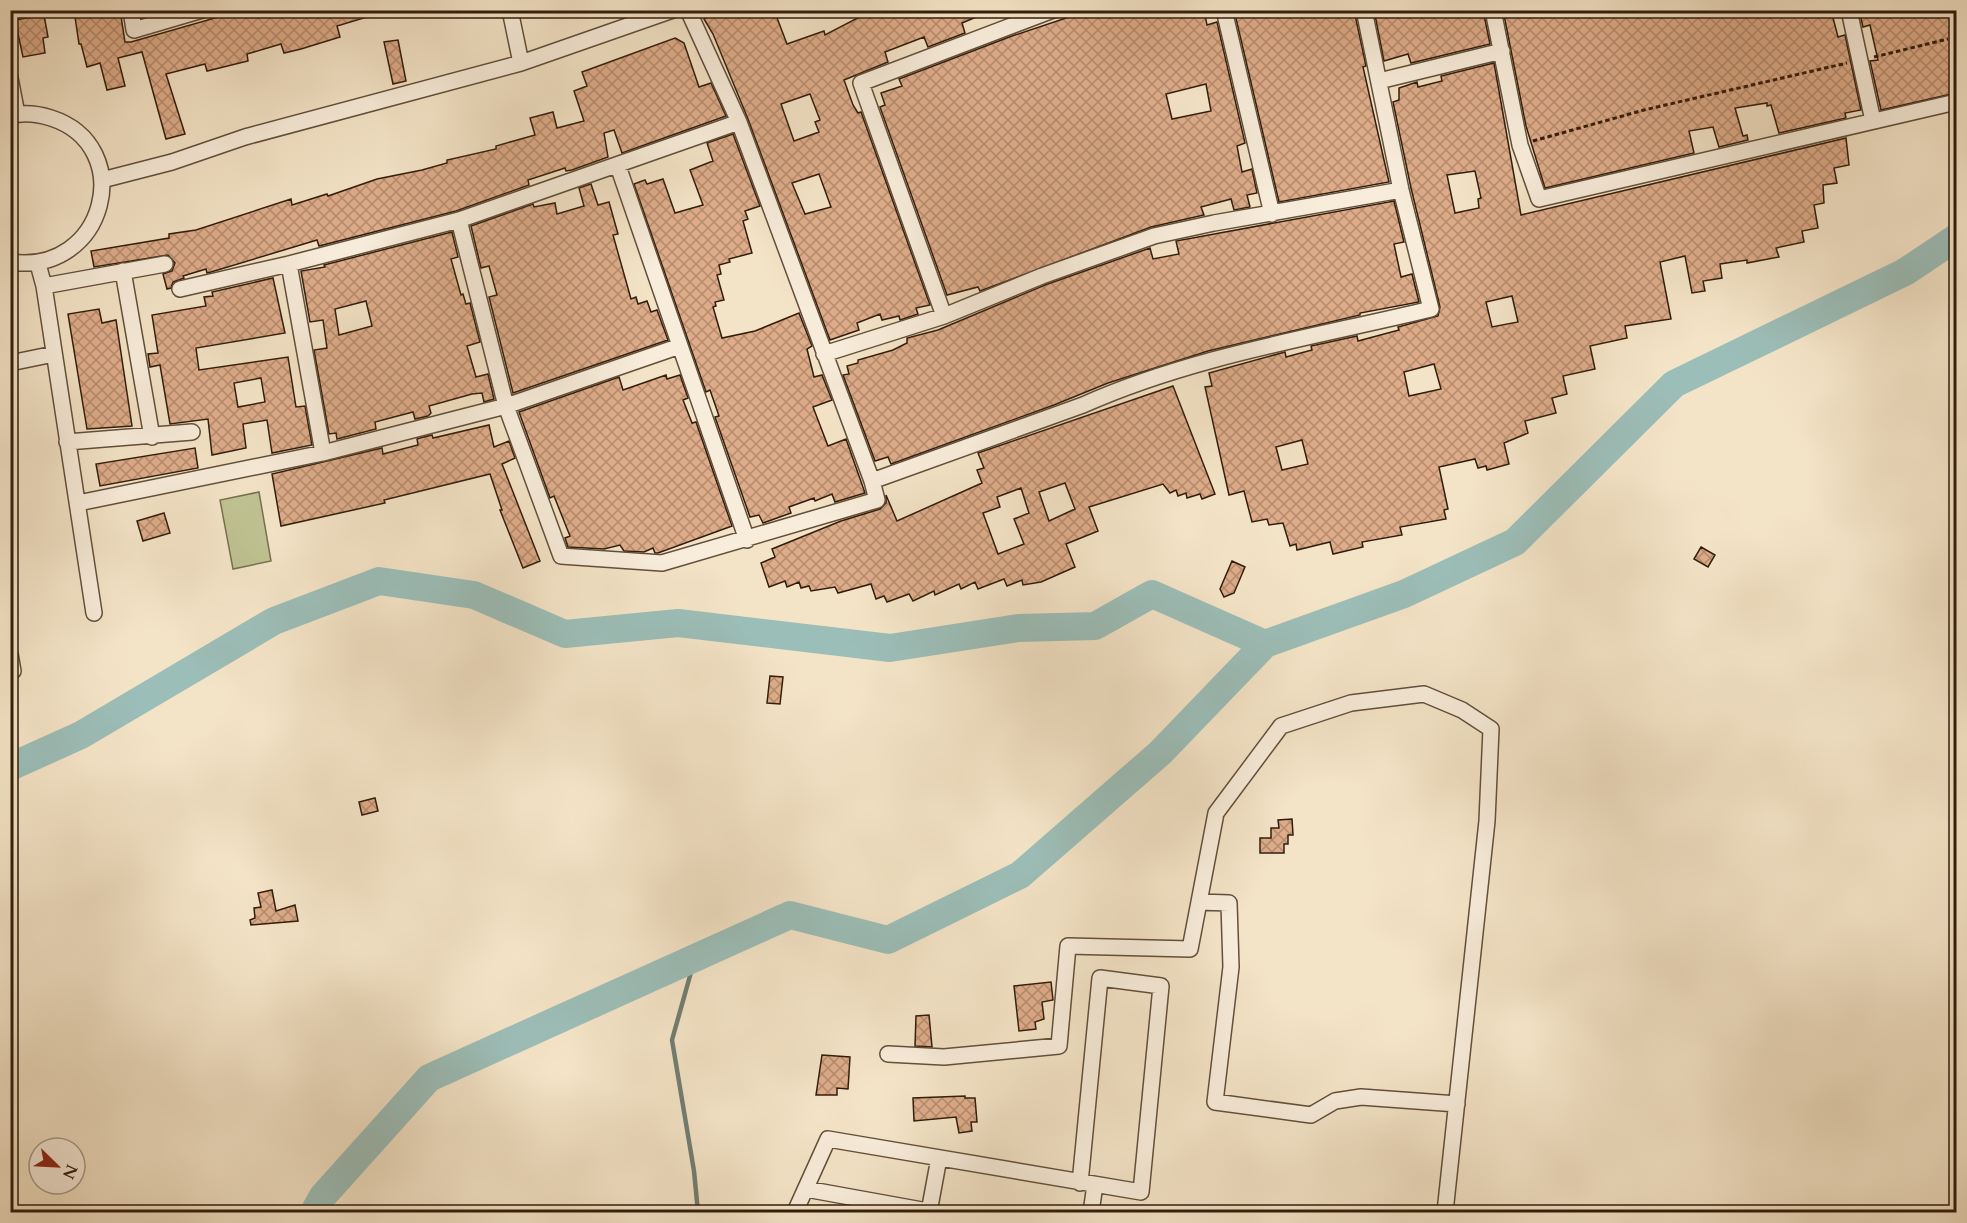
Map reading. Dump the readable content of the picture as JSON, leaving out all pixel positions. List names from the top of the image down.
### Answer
{
  "north": "bottom right"
}
